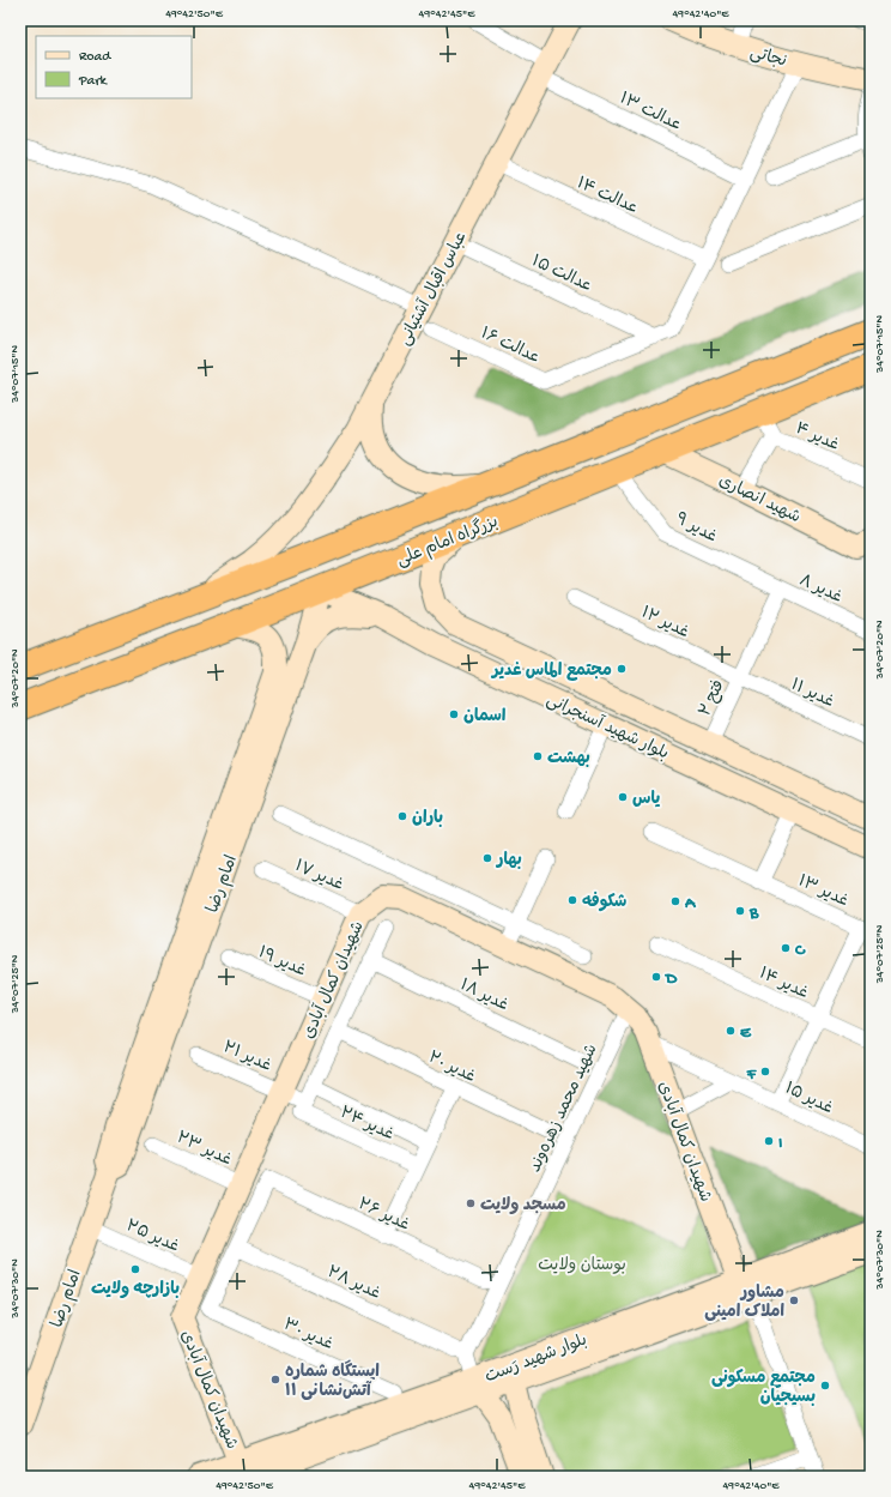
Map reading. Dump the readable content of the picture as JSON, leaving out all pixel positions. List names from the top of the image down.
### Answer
{
  "streets": {
    "highway": ["بزرگراه امام علی"],
    "main road": [
      "نجاتی",
      "عباس اقبال آشتیانی",
      "شهید انصاری",
      "بلوار شهید آسنجرانی",
      "امام رضا",
      "شهیدان کمال آبادی",
      "بلوار شهید رَست"
    ],
    "street": [
      "عدالت ۱۳",
      "عدالت ۱۴",
      "عدالت ۱۵",
      "عدالت ۱۶",
      "غدیر ۴",
      "غدیر ۹",
      "غدیر ۸",
      "غدیر ۱۲",
      "غدیر ۱۱",
      "فتح ۲",
      "غدیر ۱۷",
      "غدیر ۱۳",
      "غدیر ۱۹",
      "غدیر ۱۴",
      "غدیر ۱۸",
      "غدیر ۲۱",
      "غدیر ۲۰",
      "غدیر ۱۵",
      "شهید محمد زهره‌وند",
      "غدیر ۲۴",
      "غدیر ۲۳",
      "غدیر ۲۶",
      "غدیر ۲۵",
      "غدیر ۲۸",
      "غدیر ۳۰"
    ]
  },
  "crossings": [
    ["نجاتی", "عدالت ۱۶"],
    ["عدالت ۱۳", "عباس اقبال آشتیانی"],
    ["عدالت ۱۳", "عدالت ۱۶"],
    ["عدالت ۱۴", "عباس اقبال آشتیانی"],
    ["عدالت ۱۴", "عدالت ۱۶"],
    ["عدالت ۱۵", "عباس اقبال آشتیانی"],
    ["عدالت ۱۵", "عدالت ۱۶"],
    ["غدیر ۴", "بزرگراه امام علی"],
    ["شهید انصاری", "بزرگراه امام علی"],
    ["غدیر ۹", "بزرگراه امام علی"],
    ["غدیر ۹", "غدیر ۸"],
    ["غدیر ۹", "فتح ۲"],
    ["بزرگراه امام علی", "بلوار شهید آسنجرانی"],
    ["بزرگراه امام علی", "امام رضا"],
    ["غدیر ۸", "فتح ۲"],
    ["غدیر ۱۲", "غدیر ۱۱"],
    ["غدیر ۱۲", "فتح ۲"],
    ["غدیر ۱۱", "فتح ۲"],
    ["فتح ۲", "بلوار شهید آسنجرانی"],
    ["بلوار شهید آسنجرانی", "امام رضا"],
    ["غدیر ۱۷", "شهیدان کمال آبادی"],
    ["امام رضا", "غدیر ۲۵"],
    ["غدیر ۱۹", "شهیدان کمال آبادی"],
    ["شهیدان کمال آبادی", "غدیر ۲۱"],
    ["شهیدان کمال آبادی", "غدیر ۱۵"],
    ["شهیدان کمال آبادی", "شهید محمد زهره‌وند"],
    ["شهیدان کمال آبادی", "غدیر ۲۳"],
    ["شهیدان کمال آبادی", "غدیر ۲۵"],
    ["شهیدان کمال آبادی", "بلوار شهید رَست"],
    ["غدیر ۲۱", "غدیر ۲۴"],
    ["شهید محمد زهره‌وند", "بلوار شهید رَست"],
    ["غدیر ۲۶", "غدیر ۲۸"],
    ["غدیر ۲۶", "غدیر ۳۰"],
    ["غدیر ۲۸", "غدیر ۳۰"]
  ],
  "parks": ["بوستان ولایت"],
  "places": [
    "مجتمع الماس غدیر",
    "اسمان",
    "بهشت",
    "یاس",
    "باران",
    "بهار",
    "شکوفه",
    "A",
    "B",
    "C",
    "D",
    "E",
    "F",
    "I",
    "مسجد ولایت",
    "بازارچه ولایت",
    "مشاور املاک امینی",
    "ایستگاه شماره ۱۱ آتش‌نشانی",
    "مجتمع مسکونی بسیجیان"
  ],
  "legend": ["Road", "Park"],
  "coordinates": [
    "49°42'50\"E",
    "49°42'45\"E",
    "49°42'40\"E",
    "34°07'15\"N",
    "34°07'20\"N",
    "34°07'25\"N",
    "34°07'30\"N"
  ]
}
